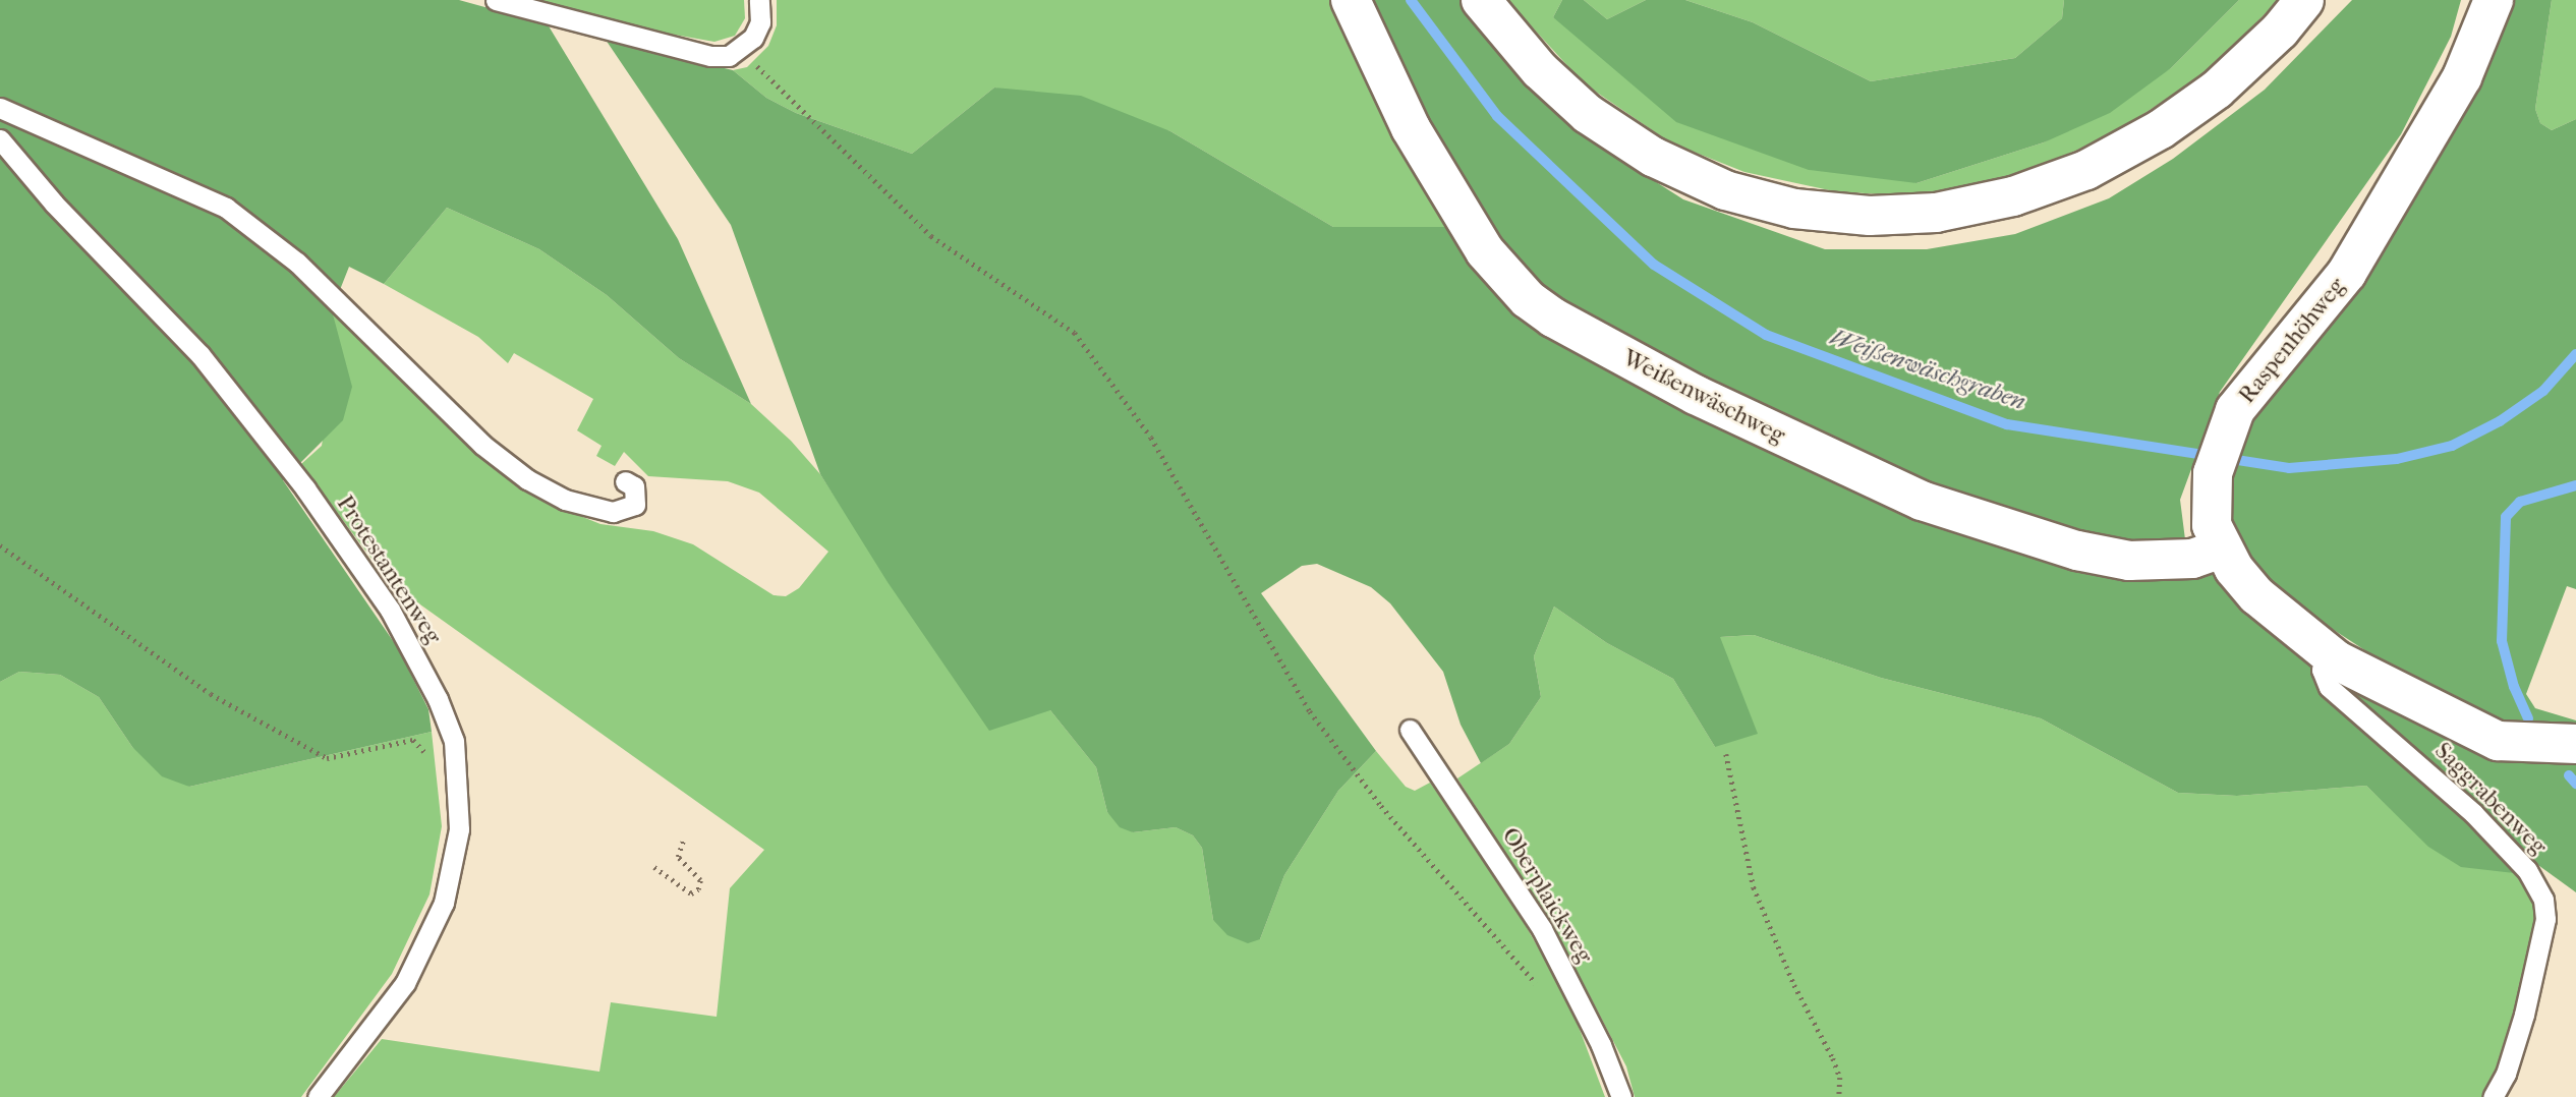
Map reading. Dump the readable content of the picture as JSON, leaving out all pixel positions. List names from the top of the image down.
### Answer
{
  "streets": {
    "street": ["Raspenhöhweg", "Weißenwäschweg"],
    "lane": ["Protestantenweg", "Saggrabenweg", "Oberplaickweg"]
  },
  "crossings": [
    ["Raspenhöhweg", "Weißenwäschweg"],
    ["Raspenhöhweg", "Saggrabenweg"]
  ],
  "water": ["Weißenwäschgraben"]
}
